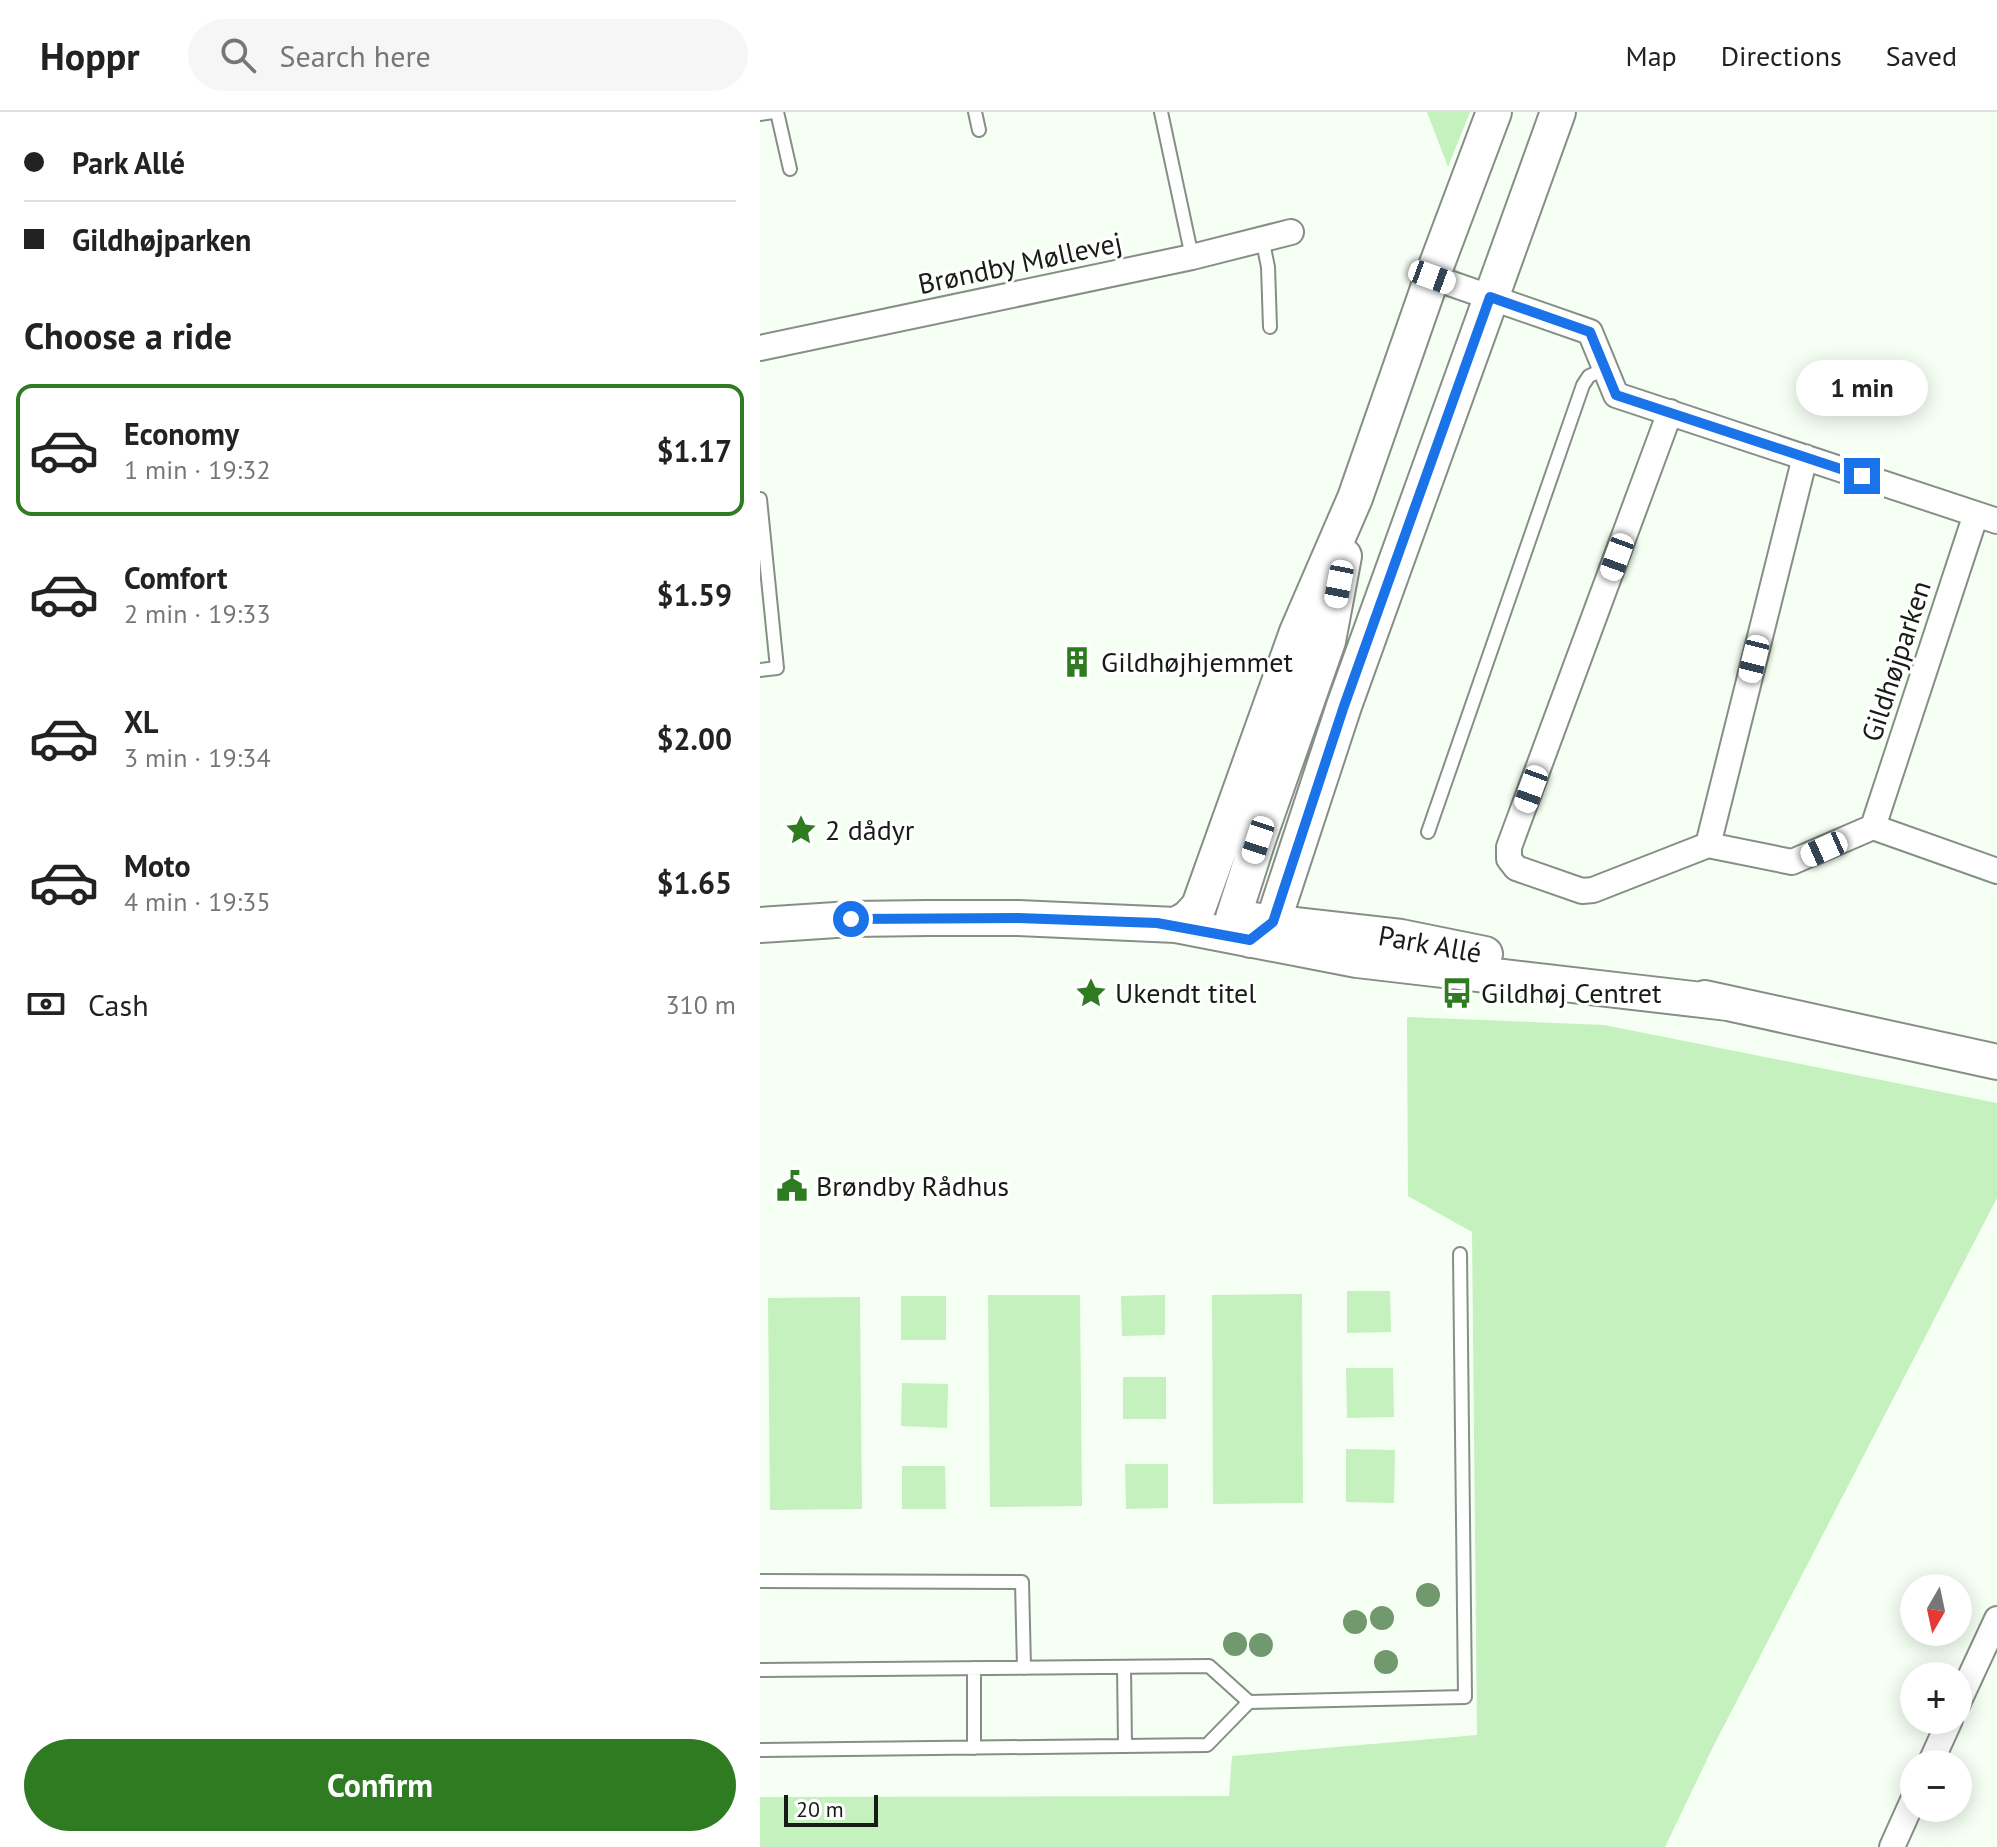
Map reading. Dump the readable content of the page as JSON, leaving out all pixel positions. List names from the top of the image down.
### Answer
{
  "streets": {
    "street": ["Brøndby Møllevej", "Gildhøjparken", "Park Allé"]
  },
  "places": {
    "building": ["Gildhøjhjemmet"],
    "place": ["2 dådyr", "Ukendt titel"],
    "bus stop": ["Gildhøj Centret"],
    "public building": ["Brøndby Rådhus"]
  },
  "scale_bar": "20 m",
  "north": "bottom",
  "page": {
    "header": "Hoppr",
    "search": "Search here",
    "nav": ["Map", "Directions", "Saved"],
    "banner": ["Park Allé", "Gildhøjparken"],
    "heading": "Choose a ride",
    "bubble": "1 min",
    "list": [
      {
        "name": "Economy",
        "note": "1 min · 19:32",
        "value": "$1.17"
      },
      {
        "name": "Comfort",
        "note": "2 min · 19:33",
        "value": "$1.59"
      },
      {
        "name": "XL",
        "note": "3 min · 19:34",
        "value": "$2.00"
      },
      {
        "name": "Moto",
        "note": "4 min · 19:35",
        "value": "$1.65"
      }
    ],
    "pay": ["Cash", "310 m"],
    "map_buttons": ["+", "−"],
    "buttons": "Confirm",
    "scale": "20 m"
  }
}
